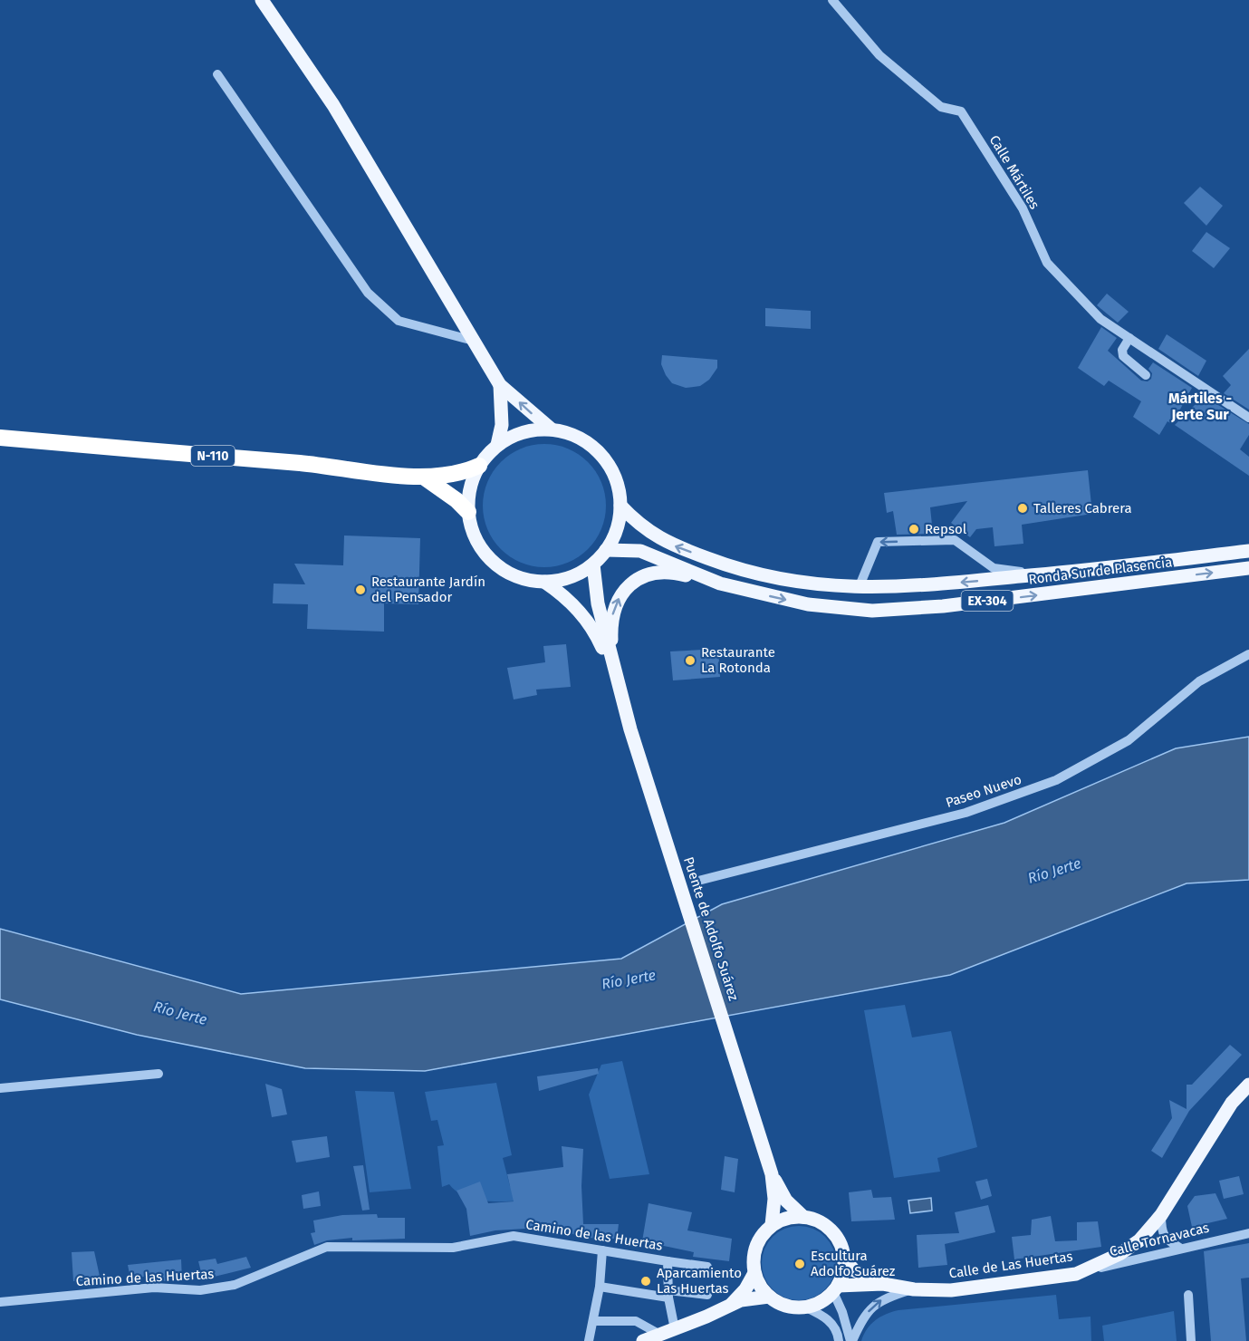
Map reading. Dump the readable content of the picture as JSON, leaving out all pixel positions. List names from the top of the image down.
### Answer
{
  "streets": {
    "highway": ["N-110"],
    "main road": [
      "Ronda Sur de Plasencia",
      "EX-304",
      "Puente de Adolfo Suárez",
      "Calle de Las Huertas"
    ],
    "street": [
      "Calle Mártiles",
      "Paseo Nuevo",
      "Camino de las Huertas",
      "Calle Tornavacas"
    ]
  },
  "crossings": [
    ["N-110", "Ronda Sur de Plasencia"],
    ["Calle Tornavacas", "Calle de Las Huertas"]
  ],
  "districts": ["Mártiles - Jerte Sur"],
  "water": ["Río Jerte"],
  "places": [
    "Talleres Cabrera",
    "Repsol",
    "Restaurante Jardín del Pensador",
    "Restaurante La Rotonda",
    "Escultura Adolfo Suárez",
    "Aparcamiento Las Huertas"
  ]
}
